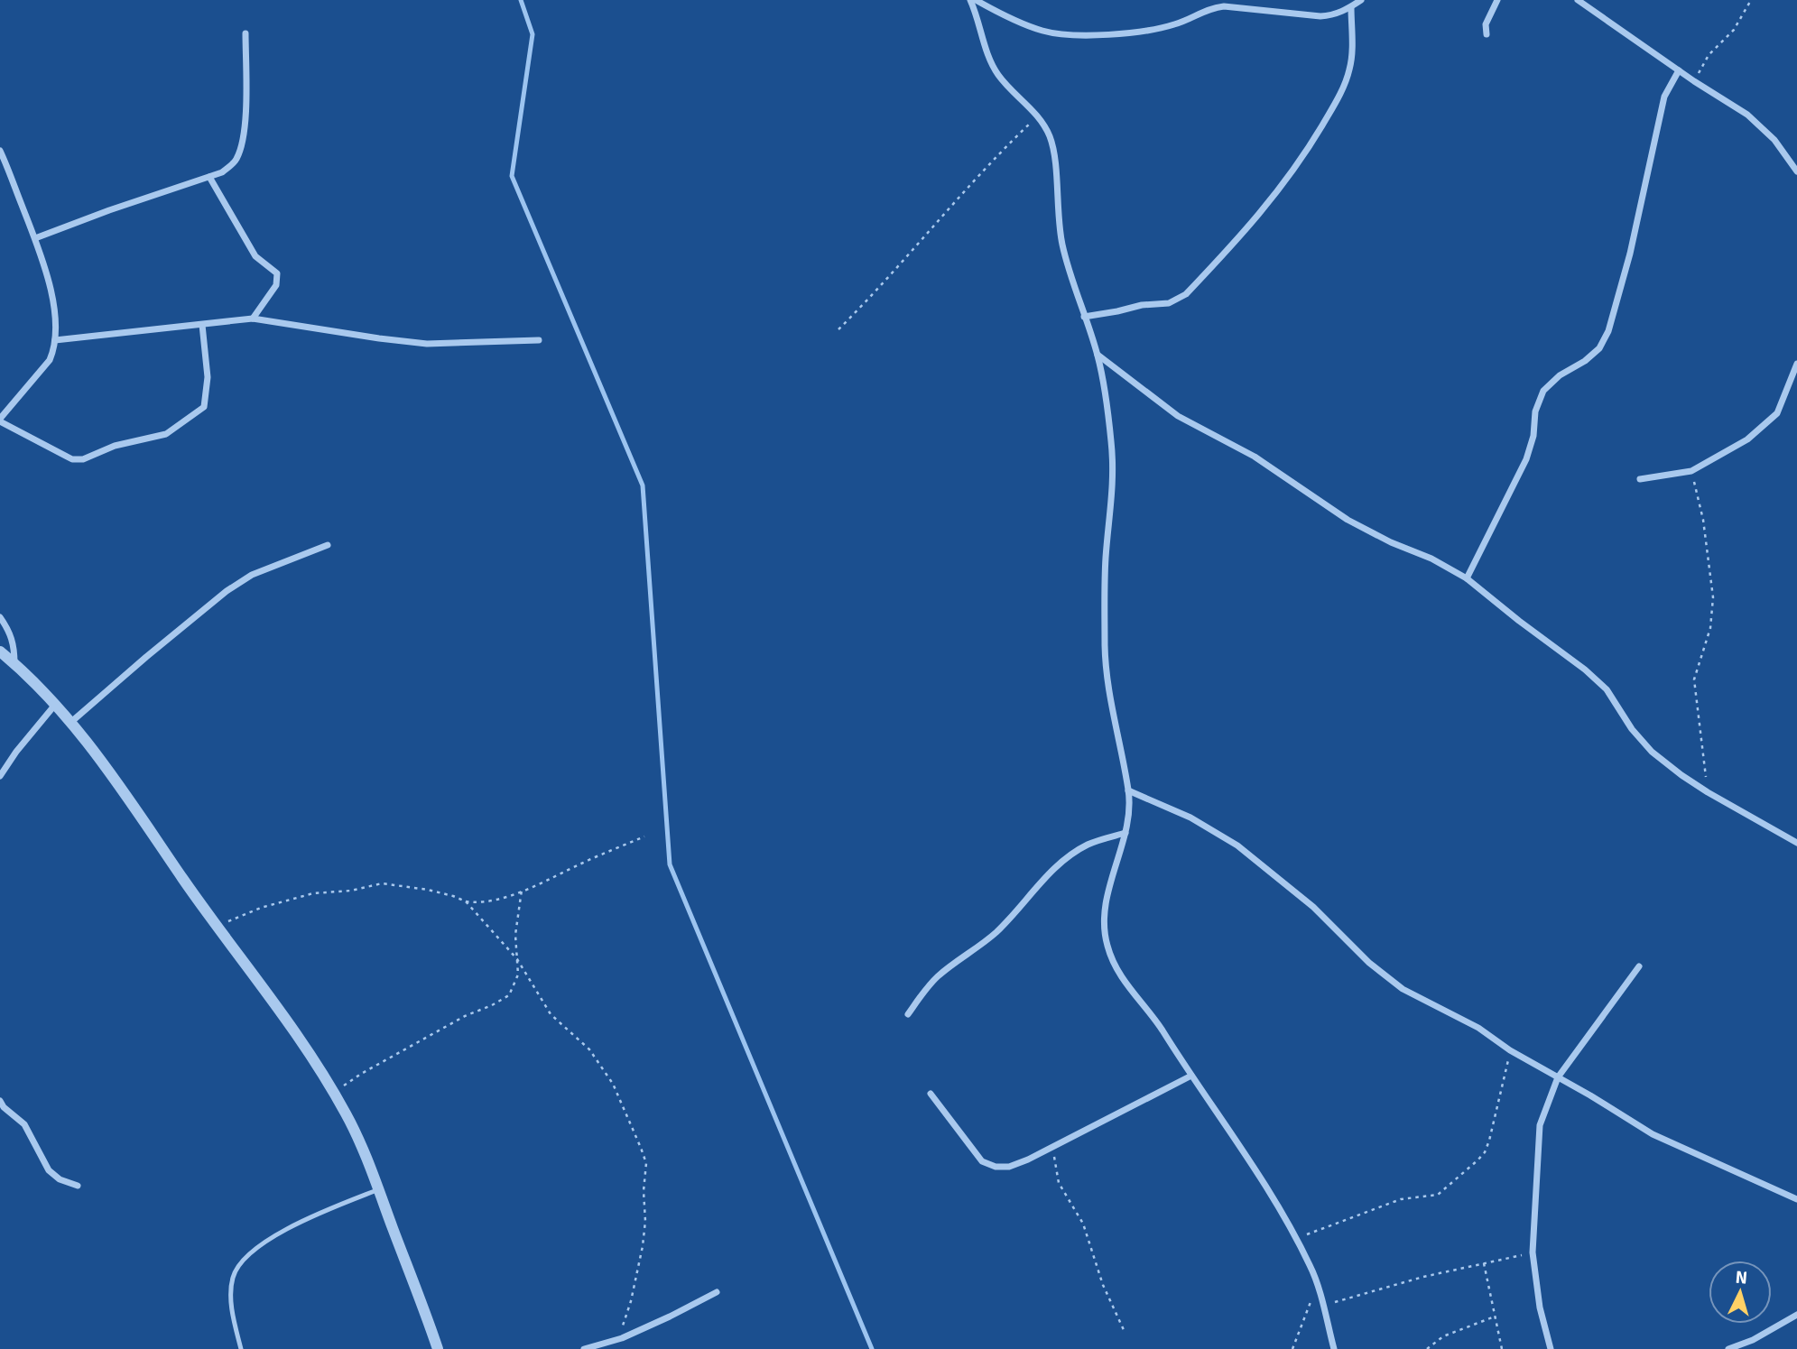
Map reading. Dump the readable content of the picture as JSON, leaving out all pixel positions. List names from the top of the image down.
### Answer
{
  "north": "top"
}
